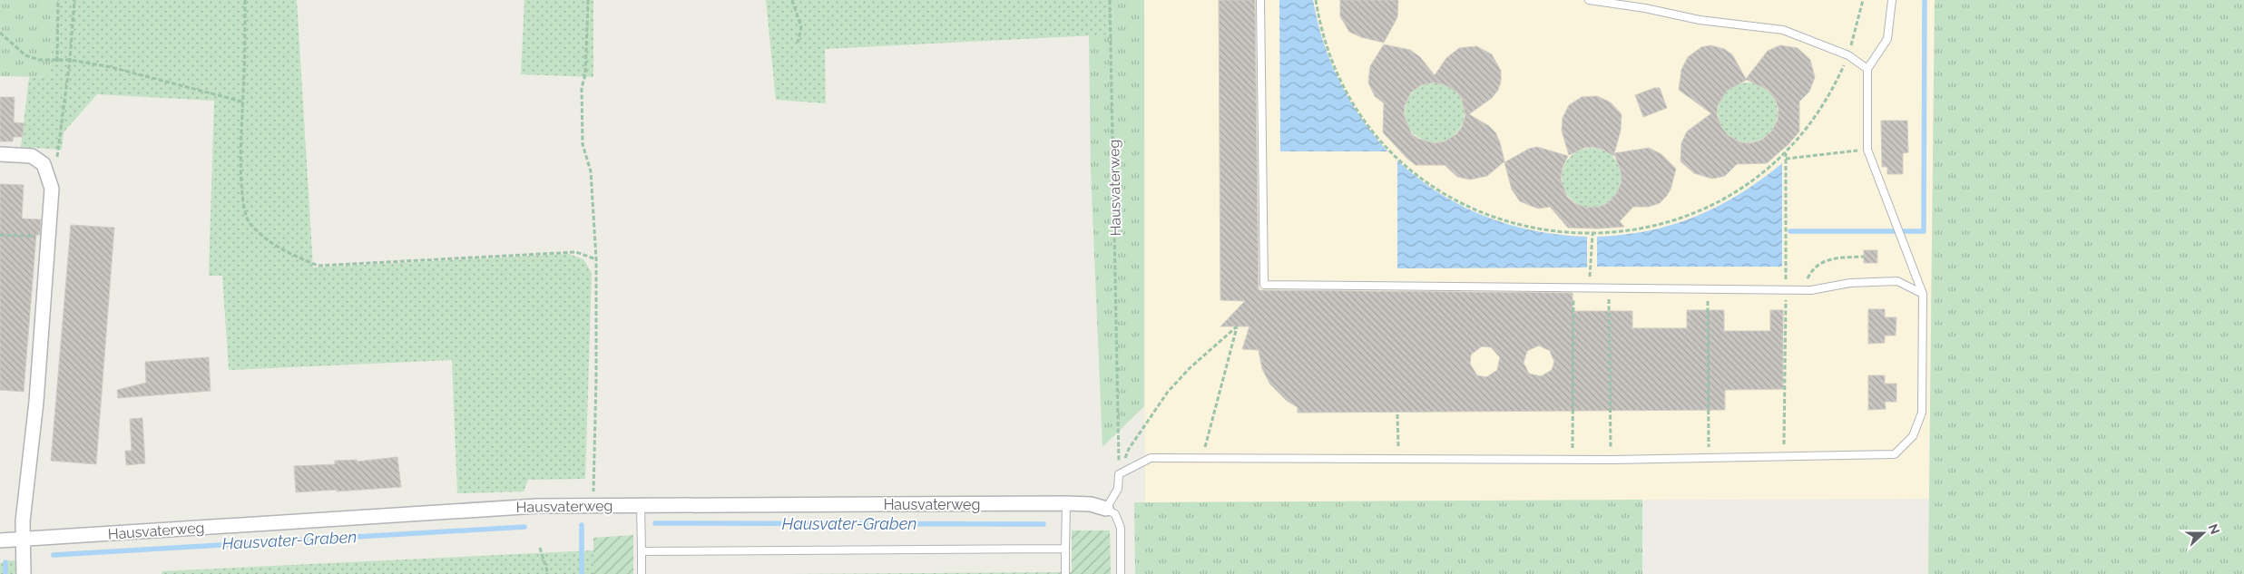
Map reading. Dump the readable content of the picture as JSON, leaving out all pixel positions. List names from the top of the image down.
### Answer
{
  "streets": {
    "street": ["Hausvaterweg"]
  },
  "water": ["Hausvater-Graben"],
  "north": "right"
}
